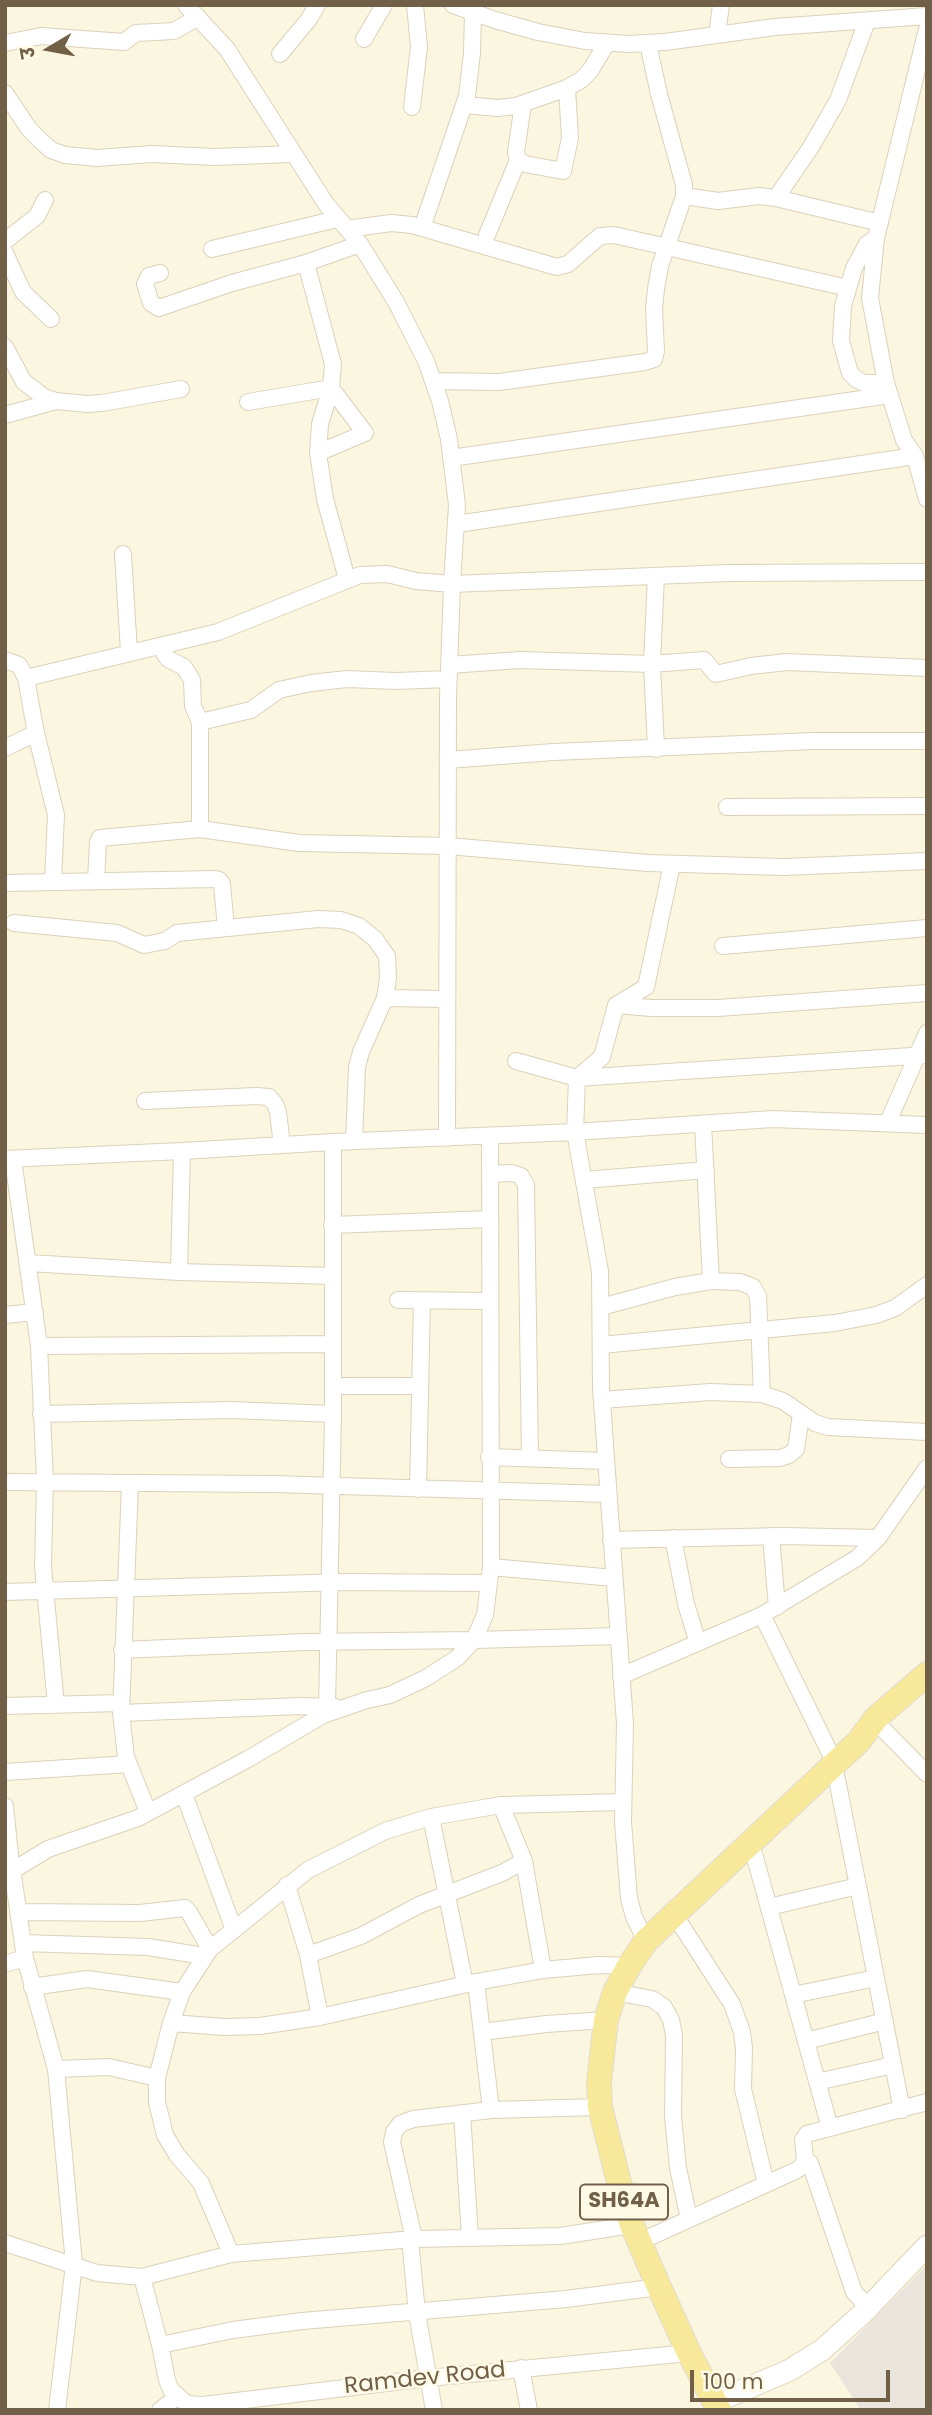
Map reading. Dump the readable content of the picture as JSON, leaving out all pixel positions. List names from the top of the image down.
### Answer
{
  "streets": {
    "main road": ["SH64A"],
    "street": ["Ramdev Road"]
  },
  "crossings": [
    ["SH64A", "Ramdev Road"]
  ],
  "scale_bar": "100 m",
  "north": "left"
}
